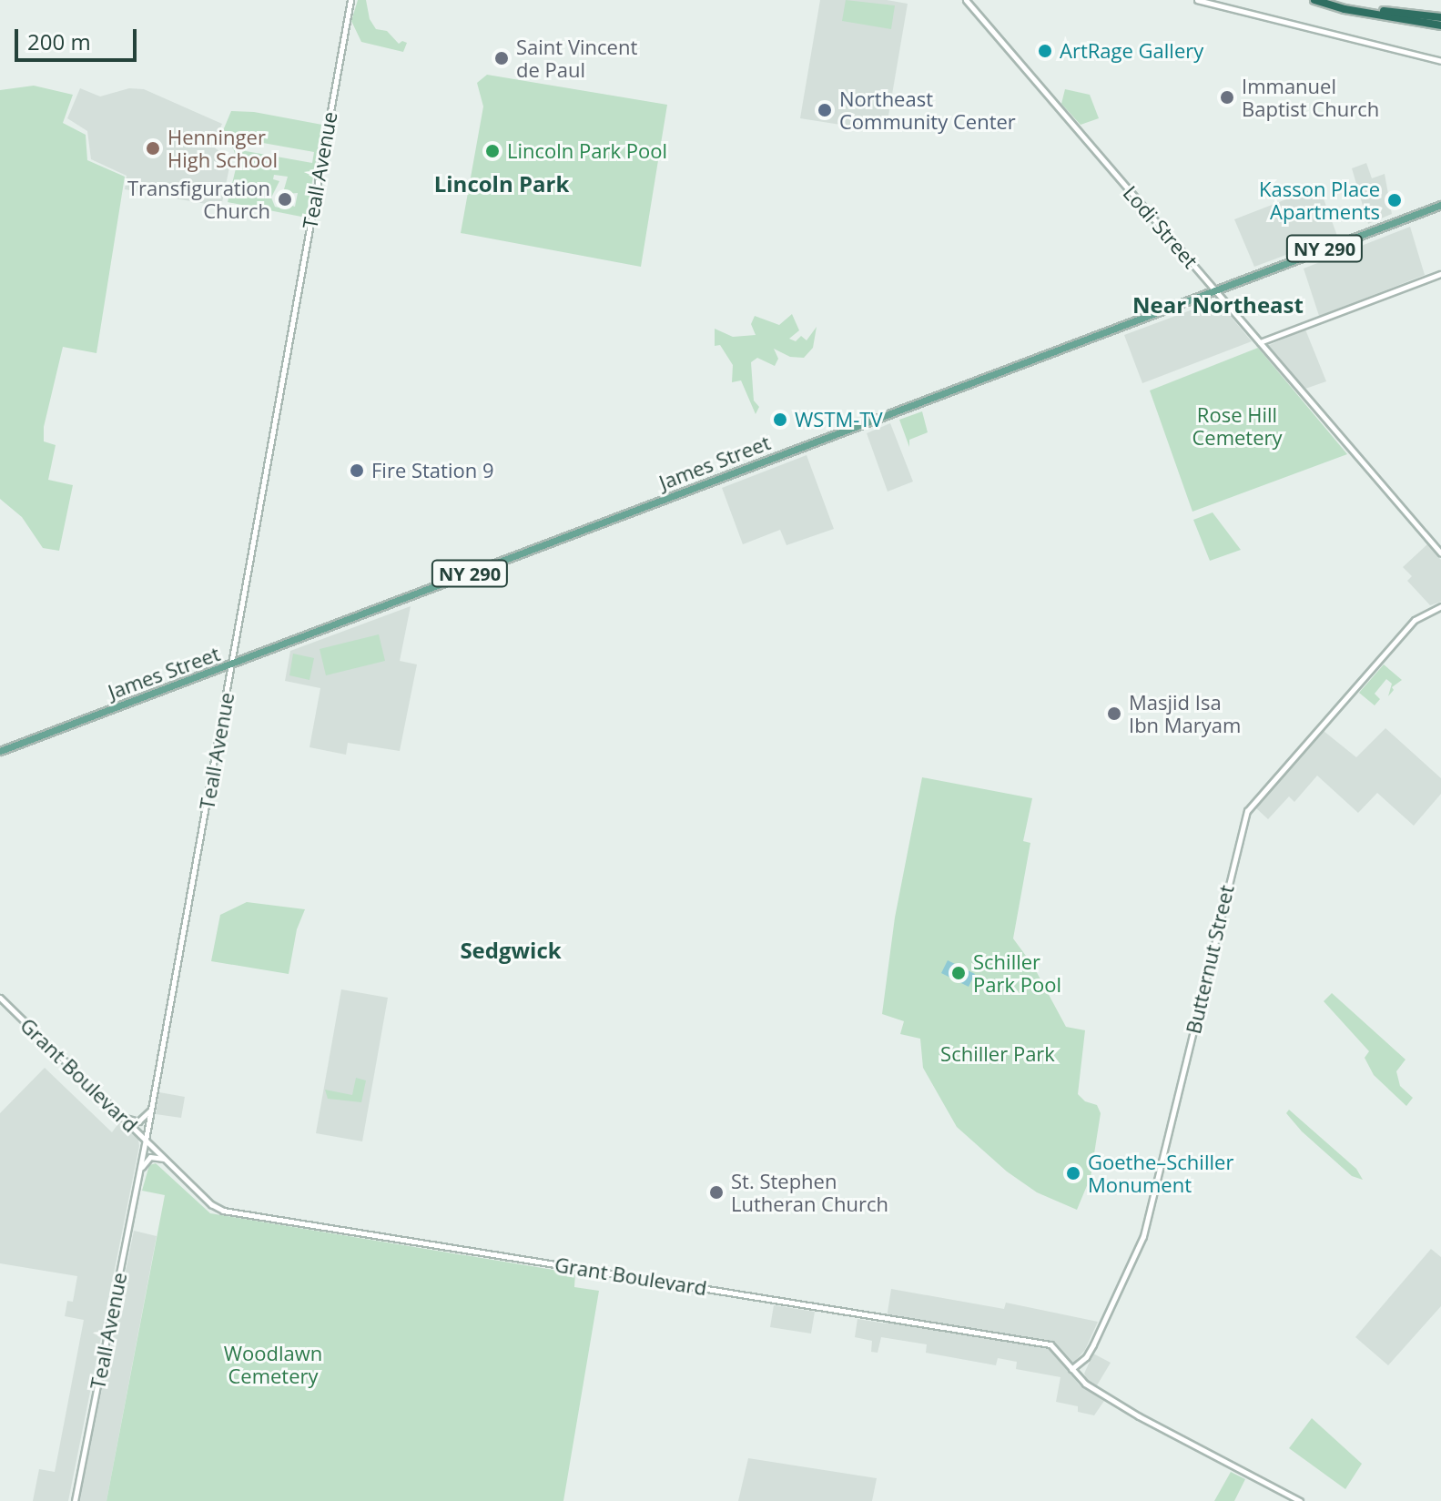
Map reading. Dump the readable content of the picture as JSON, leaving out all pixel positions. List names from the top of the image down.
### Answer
{
  "streets": {
    "main road": ["NY 290", "James Street"],
    "street": [
      "Teall Avenue",
      "Lodi Street",
      "Butternut Street",
      "Grant Boulevard"
    ]
  },
  "crossings": [
    ["Teall Avenue", "James Street"],
    ["Teall Avenue", "Grant Boulevard"],
    ["Lodi Street", "James Street"],
    ["Butternut Street", "Grant Boulevard"]
  ],
  "districts": ["Lincoln Park", "Near Northeast", "Sedgwick"],
  "parks": ["Rose Hill Cemetery", "Schiller Park", "Woodlawn Cemetery"],
  "places": [
    "ArtRage Gallery",
    "Saint Vincent de Paul",
    "Immanuel Baptist Church",
    "Northeast Community Center",
    "Henninger High School",
    "Lincoln Park Pool",
    "Transfiguration Church",
    "Kasson Place Apartments",
    "WSTM-TV",
    "Fire Station 9",
    "Masjid Isa Ibn Maryam",
    "Schiller Park Pool",
    "Goethe–Schiller Monument",
    "St. Stephen Lutheran Church"
  ],
  "scale_bar": "200 m"
}
